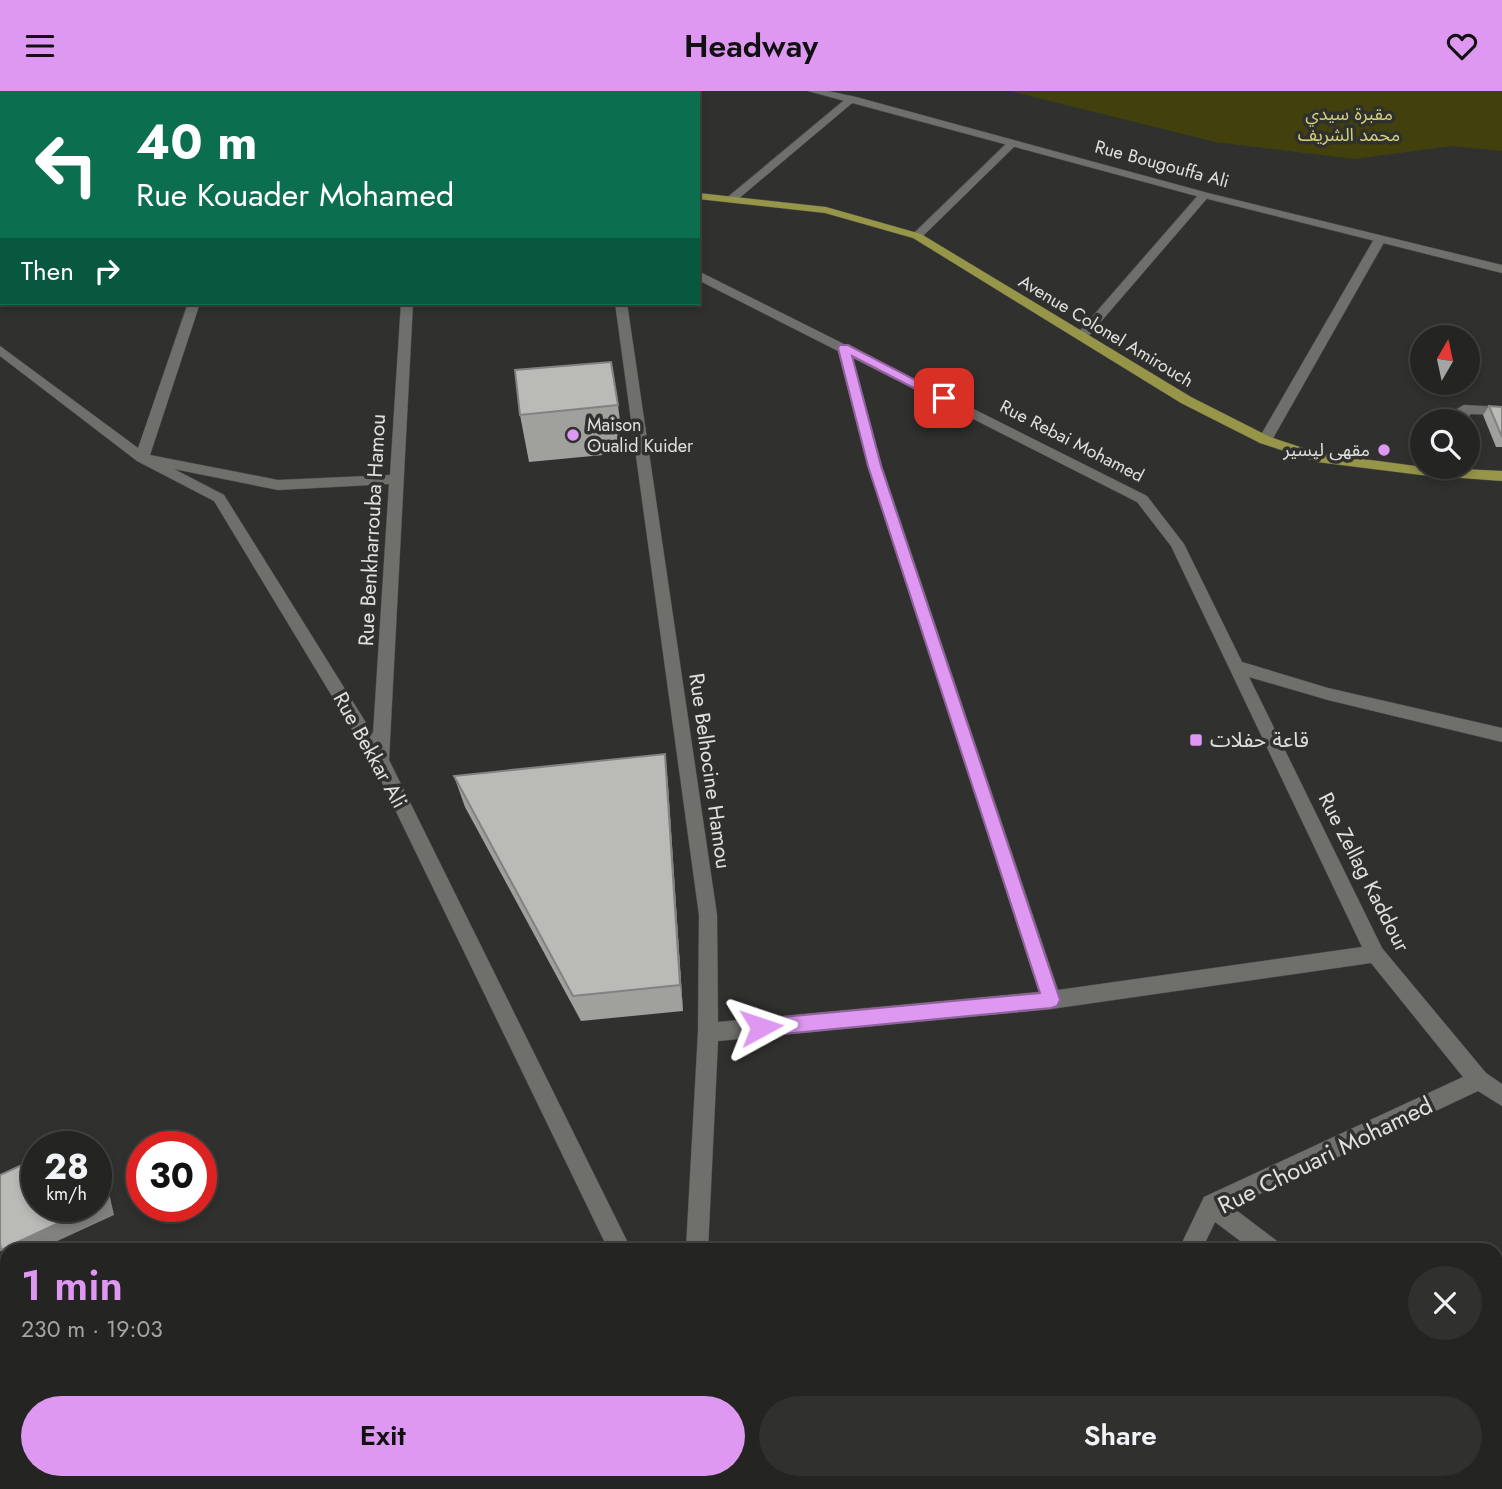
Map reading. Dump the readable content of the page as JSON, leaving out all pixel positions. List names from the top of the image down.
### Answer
{
  "streets": {
    "main road": ["Avenue Colonel Amirouch"],
    "street": [
      "Rue Bougouffa Ali",
      "Rue Rebai Mohamed",
      "Rue Benkharrouba Hamou",
      "Rue Bekkar Ali",
      "Rue Belhocine Hamou",
      "Rue Zellag Kaddour",
      "Rue Chouari Mohamed"
    ]
  },
  "crossings": [
    ["Rue Rebai Mohamed", "Rue Zellag Kaddour"],
    ["Rue Benkharrouba Hamou", "Rue Bekkar Ali"],
    ["Rue Zellag Kaddour", "Rue Chouari Mohamed"]
  ],
  "parks": ["مقبرة سيدي محمد الشريف"],
  "places": {
    "other": ["Maison Oualid Kuider", "مقهى ليسير"],
    "transit": ["قاعة حفلات"]
  },
  "north": "top",
  "page": {
    "header": "Headway",
    "turn": ["40 m", "Rue Kouader Mohamed"],
    "then": "Then",
    "speed": "28 km/h",
    "limit": "30",
    "heading": ["1 min", "230 m · 19:03"],
    "buttons": ["Exit", "Share"]
  }
}
